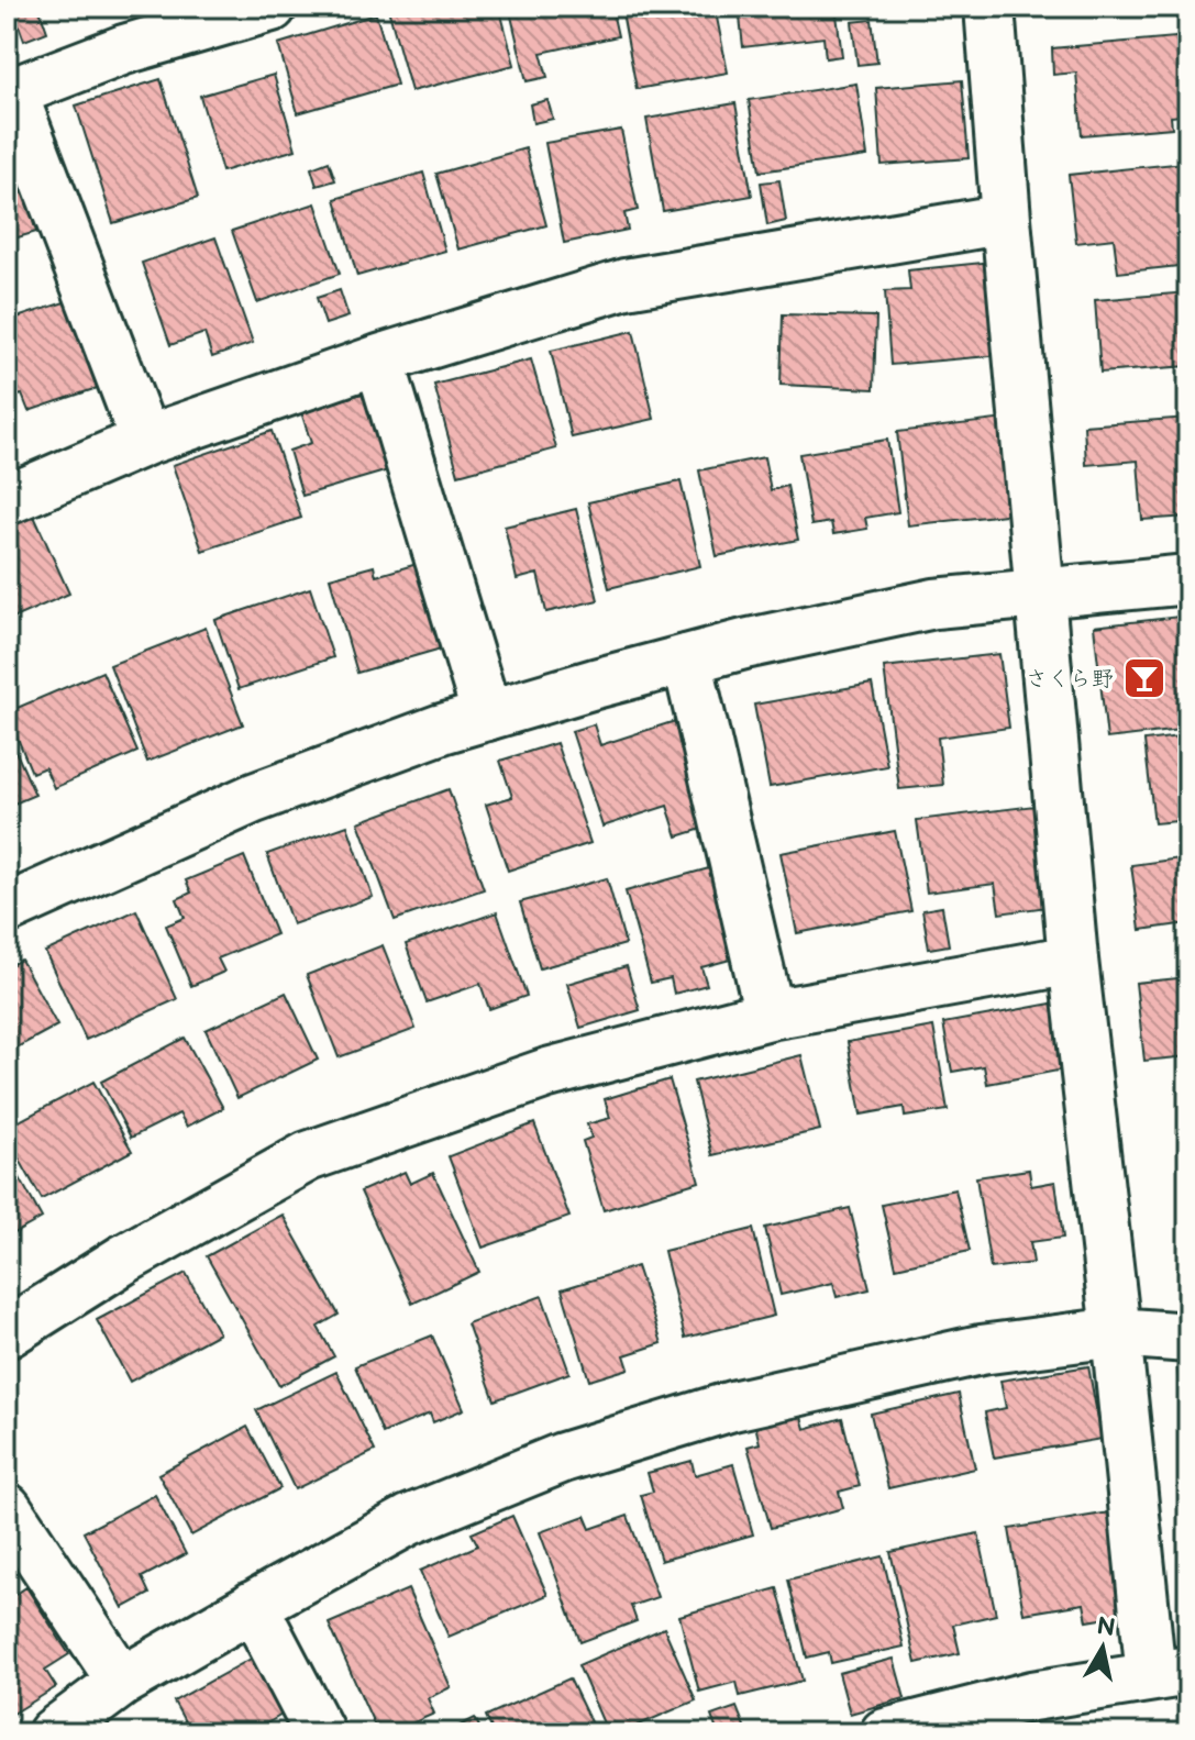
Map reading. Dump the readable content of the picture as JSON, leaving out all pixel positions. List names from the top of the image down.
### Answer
{
  "places": {
    "bar": ["さくら野"]
  },
  "north": "top"
}
